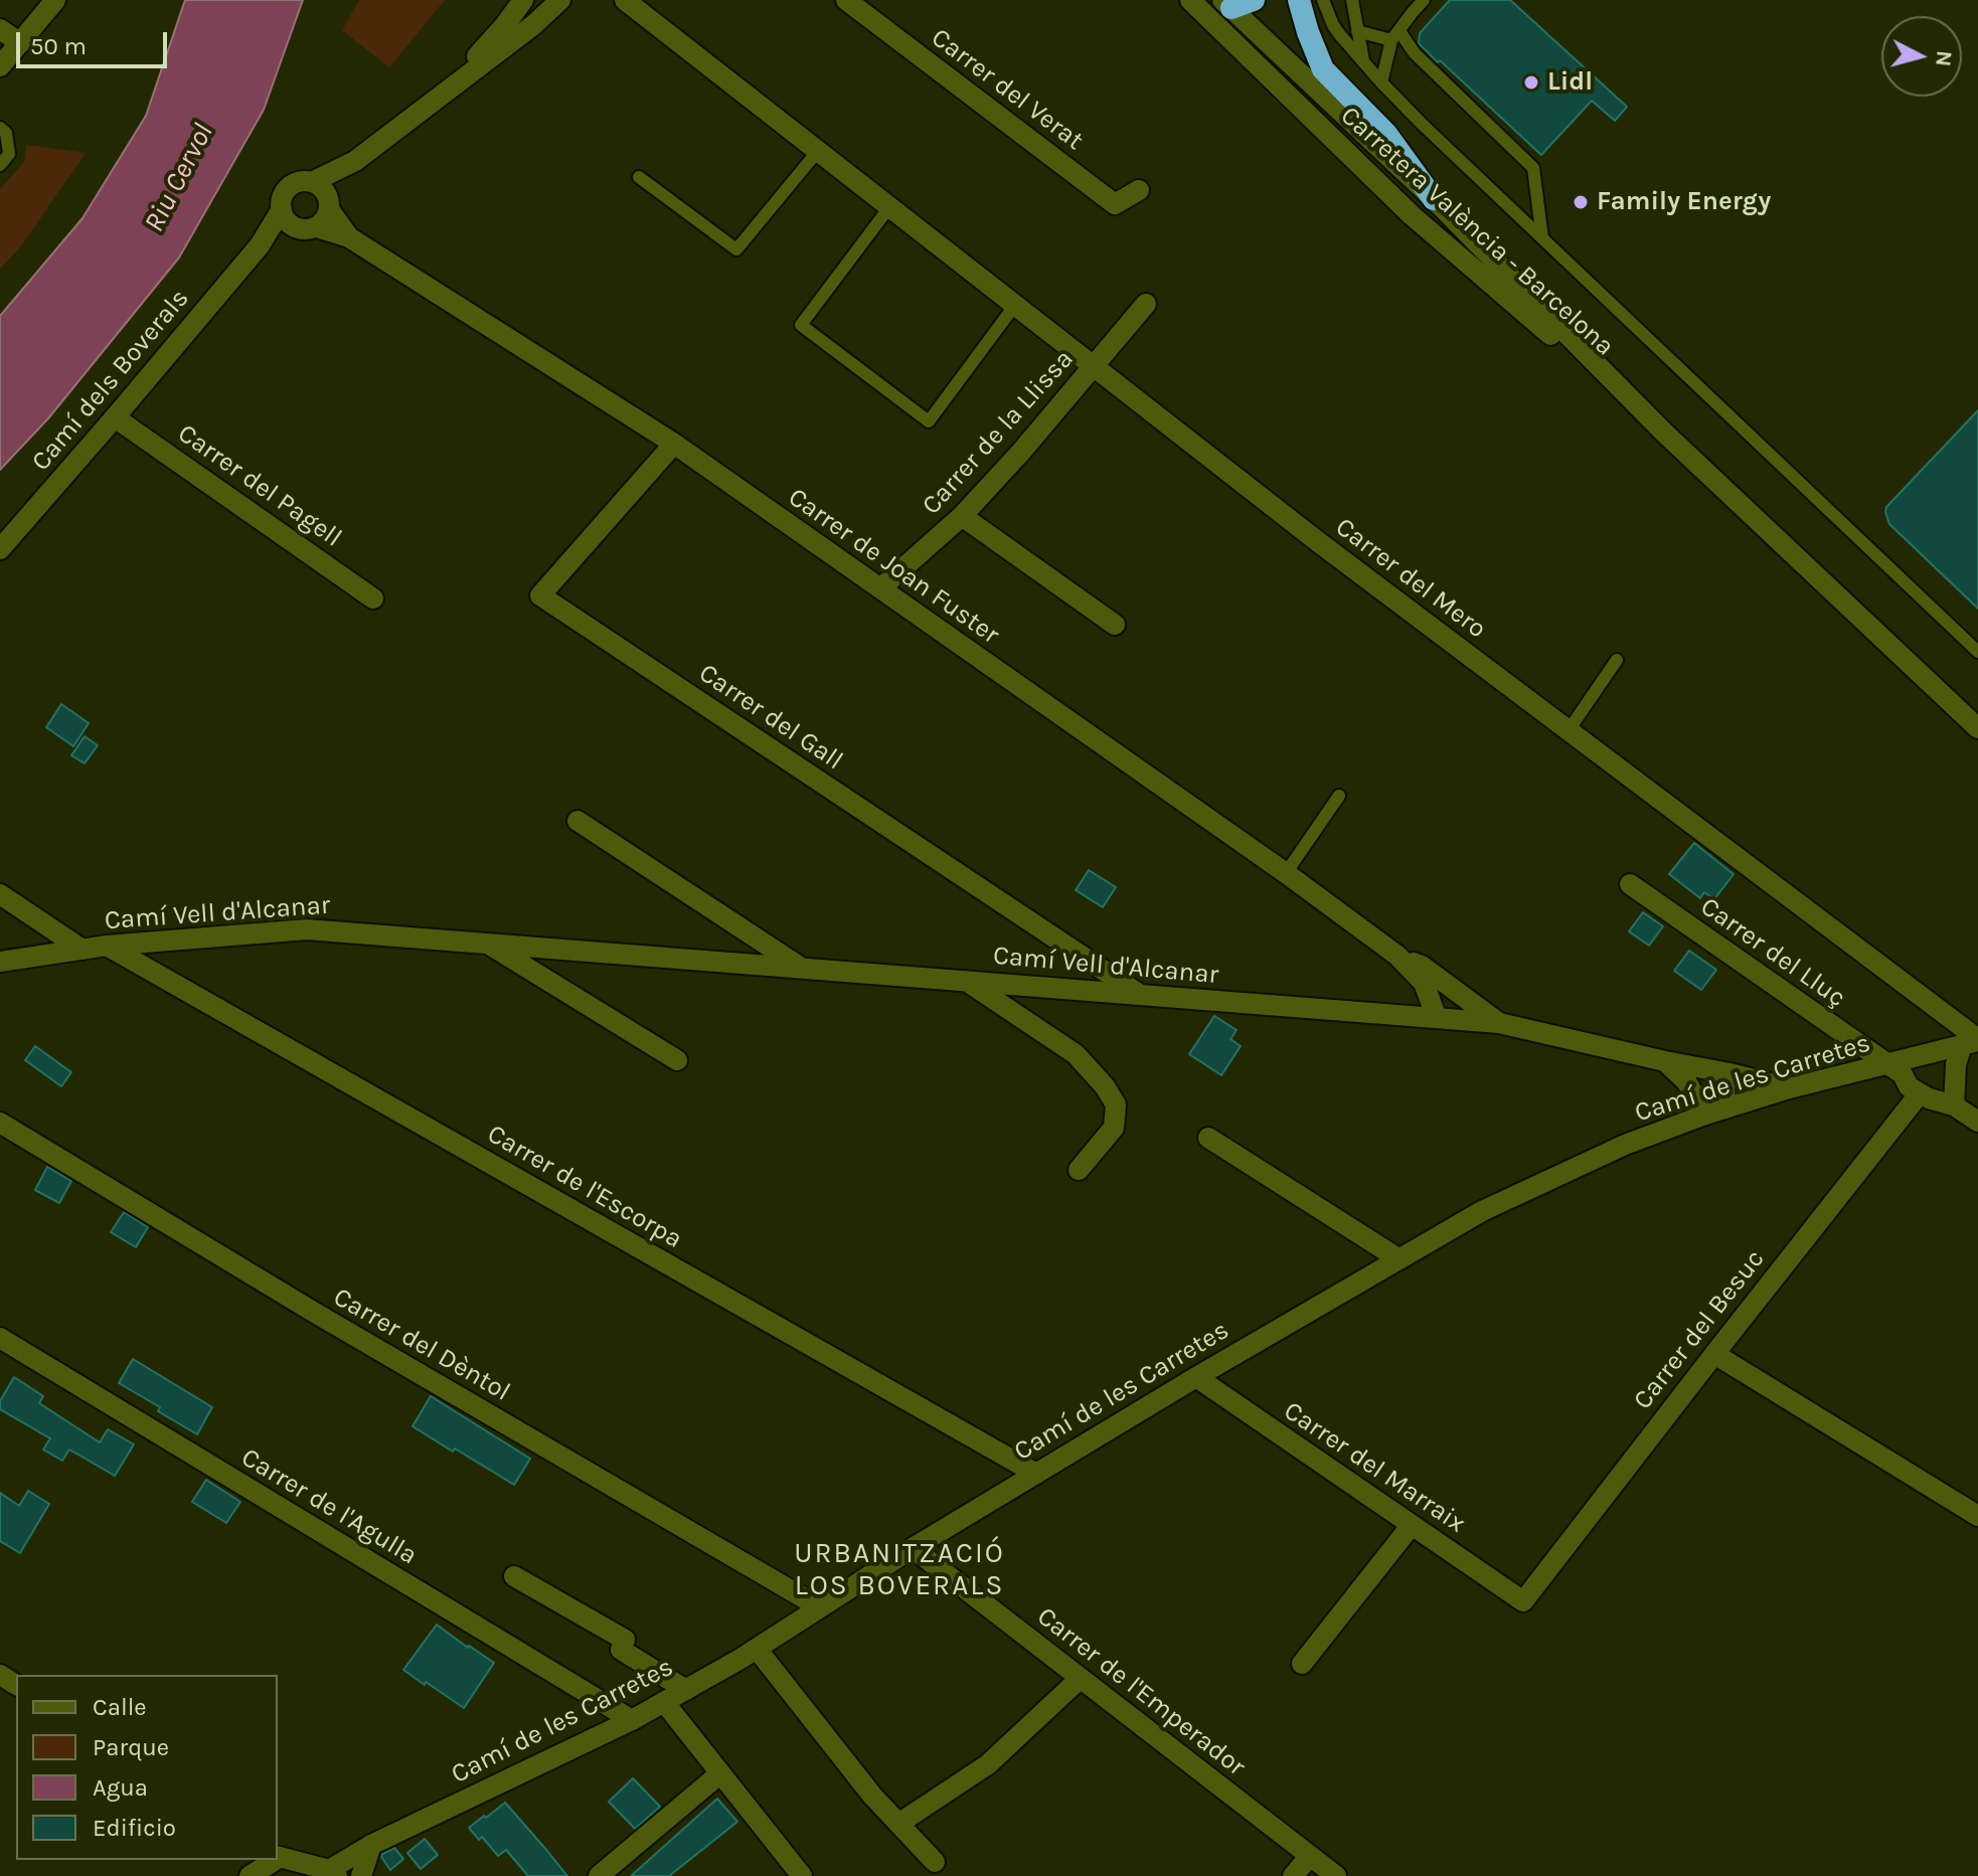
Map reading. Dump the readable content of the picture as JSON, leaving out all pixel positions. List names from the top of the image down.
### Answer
{
  "streets": {
    "street": [
      "Carrer del Verat",
      "Carretera València - Barcelona",
      "Camí dels Boverals",
      "Carrer de la Llissa",
      "Carrer del Pagell",
      "Carrer de Joan Fuster",
      "Carrer del Mero",
      "Carrer del Gall",
      "Camí Vell d'Alcanar",
      "Carrer del Lluç",
      "Camí de les Carretes",
      "Carrer de l'Escorpa",
      "Carrer del Besuc",
      "Carrer del Dèntol",
      "Carrer del Marraix",
      "Carrer de l'Agulla",
      "Carrer de l'Emperador"
    ]
  },
  "crossings": [
    ["Camí dels Boverals", "Carrer del Pagell"],
    ["Camí dels Boverals", "Carrer de Joan Fuster"],
    ["Carrer de la Llissa", "Carrer de Joan Fuster"],
    ["Carrer de la Llissa", "Carrer del Mero"],
    ["Carrer de Joan Fuster", "Carrer del Gall"],
    ["Carrer de Joan Fuster", "Camí Vell d'Alcanar"],
    ["Carrer del Mero", "Camí de les Carretes"],
    ["Carrer del Gall", "Camí Vell d'Alcanar"],
    ["Camí Vell d'Alcanar", "Camí de les Carretes"],
    ["Camí Vell d'Alcanar", "Carrer de l'Escorpa"],
    ["Carrer del Lluç", "Camí de les Carretes"],
    ["Carrer del Lluç", "Carrer del Besuc"],
    ["Camí de les Carretes", "Carrer de l'Escorpa"],
    ["Camí de les Carretes", "Carrer del Dèntol"],
    ["Camí de les Carretes", "Carrer del Marraix"],
    ["Camí de les Carretes", "Carrer de l'Agulla"],
    ["Camí de les Carretes", "Carrer de l'Emperador"],
    ["Carrer del Besuc", "Carrer del Marraix"]
  ],
  "districts": ["URBANITZACIÓ LOS BOVERALS"],
  "water": ["Riu Cervol"],
  "places": ["Lidl", "Family Energy"],
  "legend": [
    "Calle",
    "Parque",
    "Agua",
    "Edificio"
  ],
  "scale_bar": "50 m",
  "north": "right"
}
